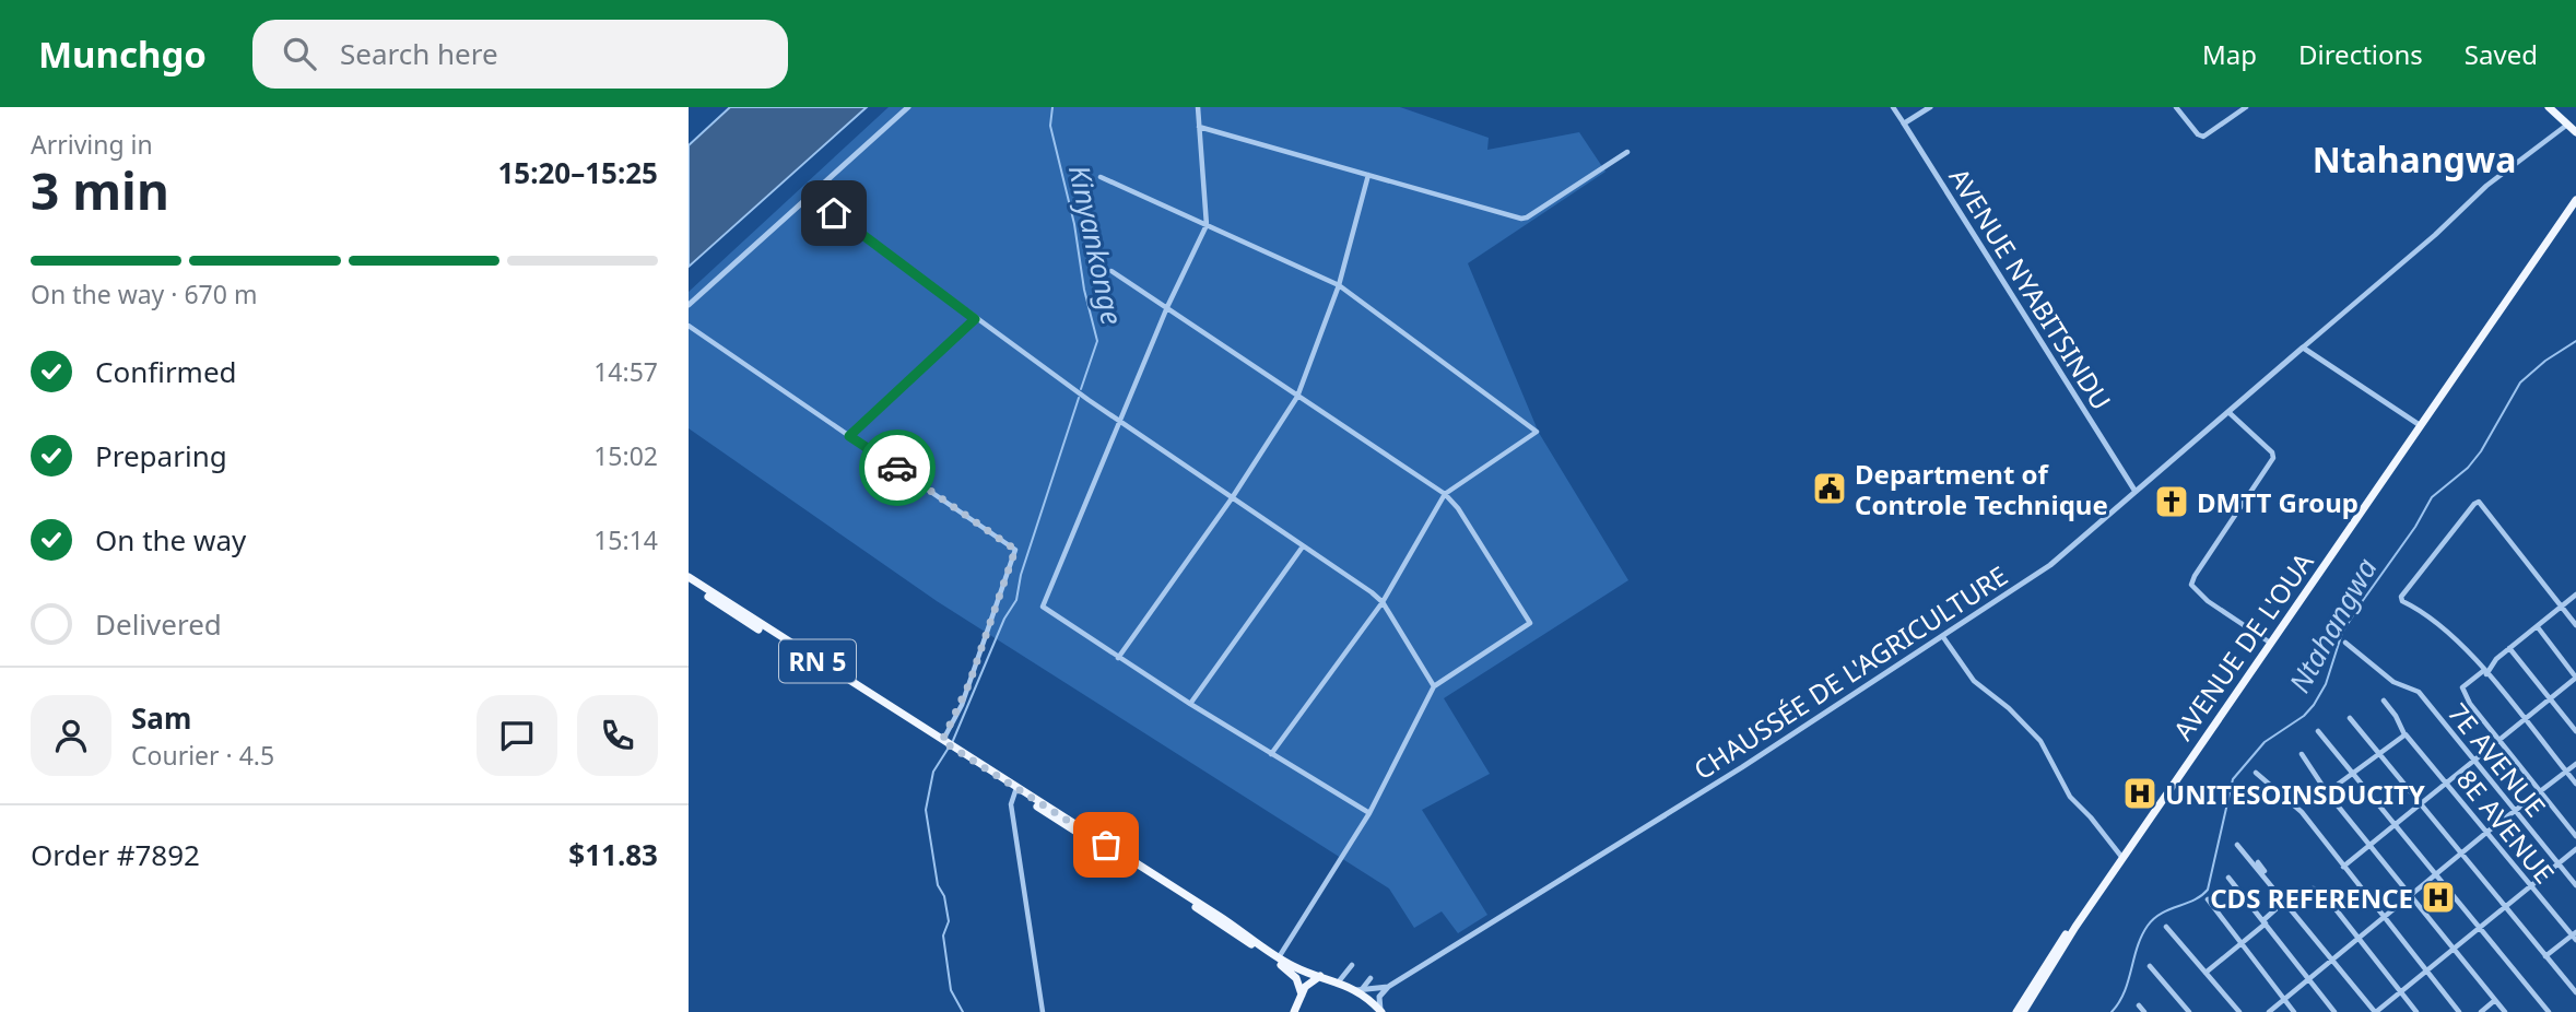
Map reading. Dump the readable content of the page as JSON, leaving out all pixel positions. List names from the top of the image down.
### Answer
{
  "streets": {
    "main road": ["AVENUE DE L'OUA", "RN 5"],
    "street": [
      "AVENUE NYABITSINDU",
      "CHAUSSÉE DE L'AGRICULTURE",
      "7E AVENUE",
      "8E AVENUE"
    ]
  },
  "crossings": [
    ["AVENUE NYABITSINDU", "CHAUSSÉE DE L'AGRICULTURE"]
  ],
  "districts": ["Ntahangwa"],
  "water": ["Kinyankonge", "Ntahangwa"],
  "places": {
    "public building": ["Department of Controle Technique"],
    "church": ["DMTT Group"],
    "hospital": ["UNITESOINSDUCITY", "CDS REFERENCE"]
  },
  "page": {
    "header": "Munchgo",
    "search": "Search here",
    "nav": ["Map", "Directions", "Saved"],
    "heading": ["3 min", "Arriving in", "15:20–15:25"],
    "panel": [
      "Sam",
      "Courier · 4.5",
      "Order #7892",
      "$11.83"
    ],
    "bar": "On the way · 670 m",
    "list": [
      ["Confirmed", "14:57"],
      ["Preparing", "15:02"],
      ["On the way", "15:14"],
      "Delivered"
    ]
  }
}
